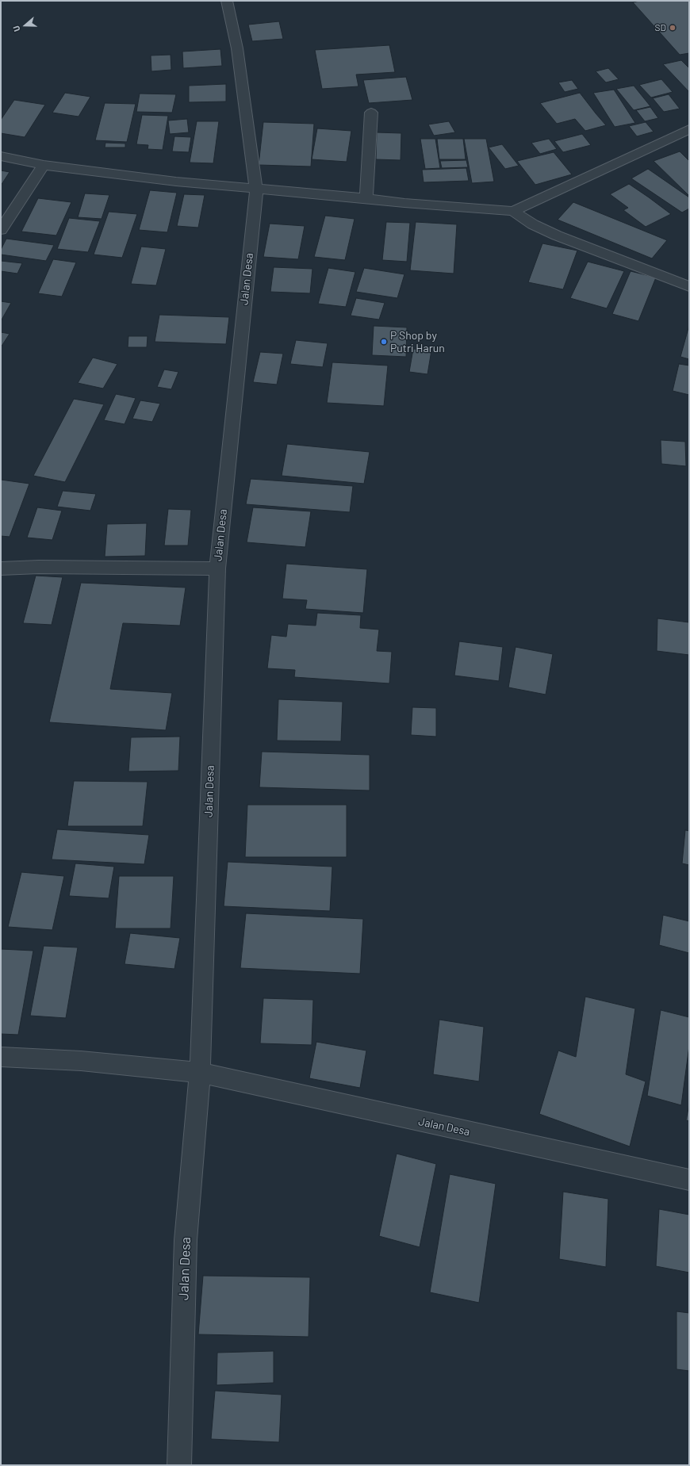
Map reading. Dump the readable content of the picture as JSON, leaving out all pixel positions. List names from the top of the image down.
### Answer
{
  "streets": {
    "street": ["Jalan Desa"]
  },
  "places": ["SD", "P Shop by Putri Harun"],
  "north": "left"
}
